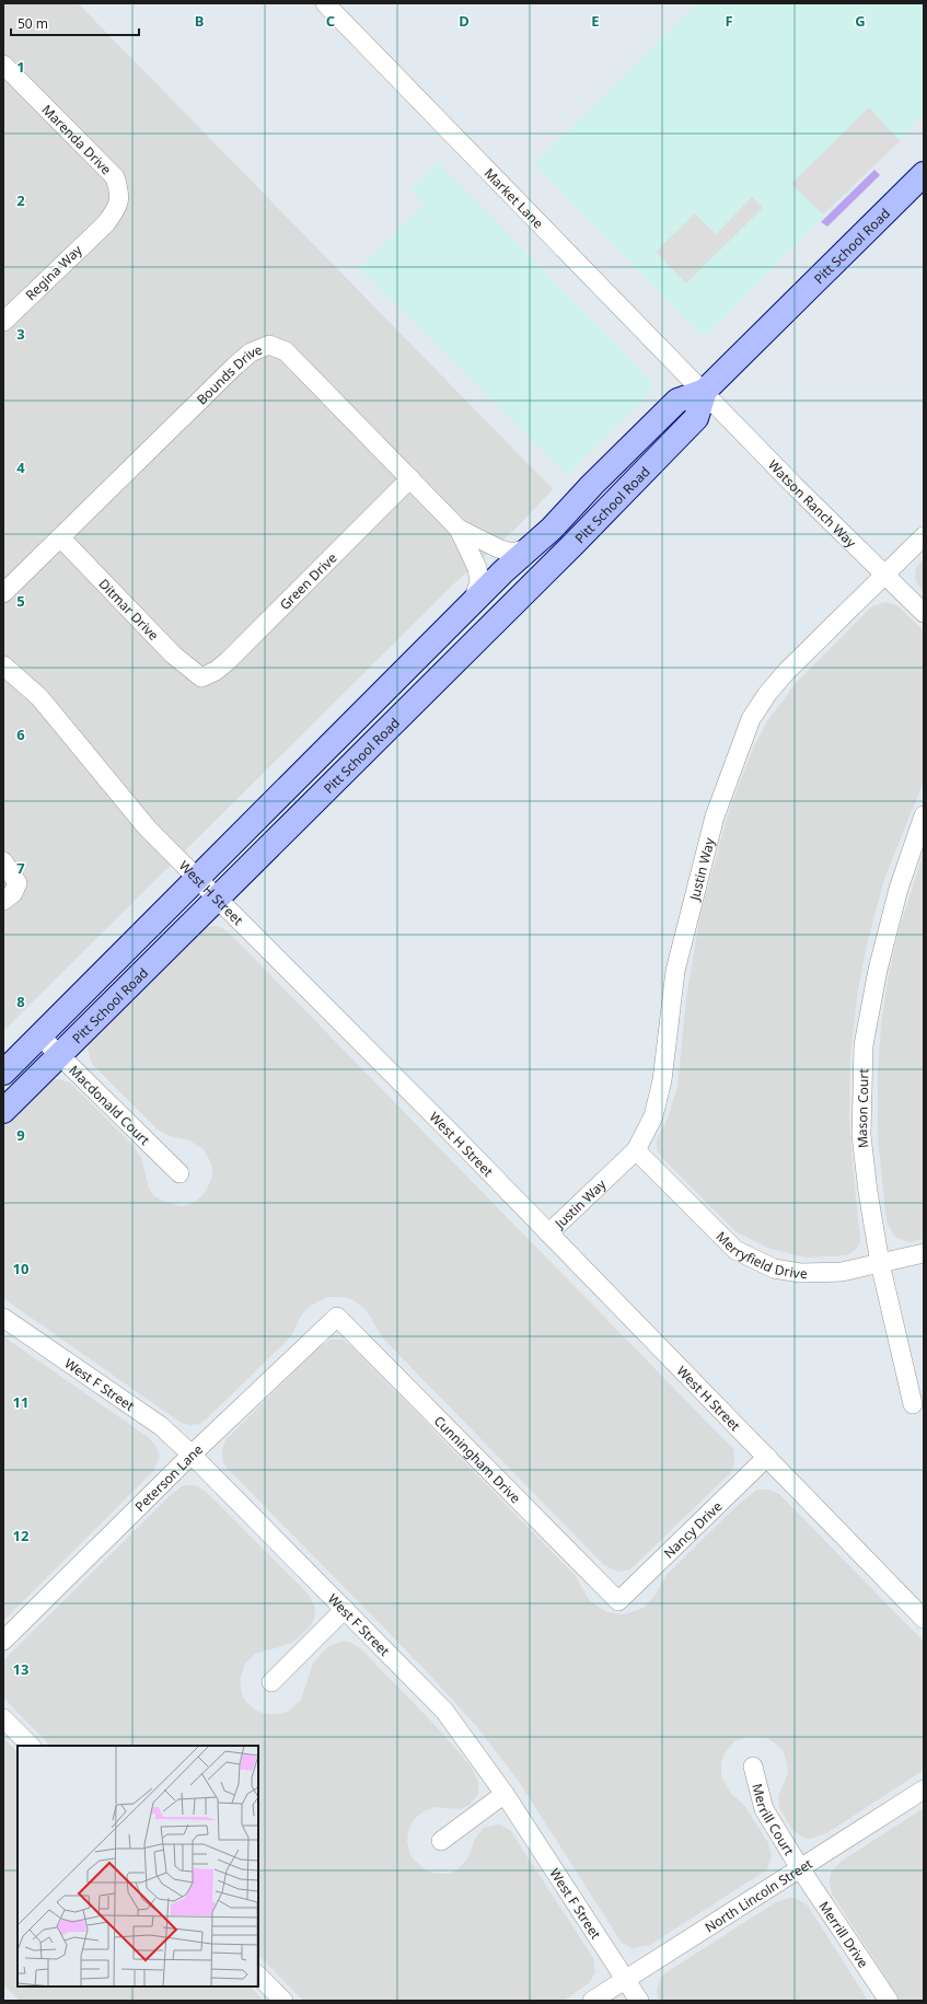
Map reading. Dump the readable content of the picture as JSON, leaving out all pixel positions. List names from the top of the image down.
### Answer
{
  "streets": {
    "main road": ["Pitt School Road"],
    "street": [
      "Marenda Drive",
      "Market Lane",
      "Regina Way",
      "Bounds Drive",
      "Watson Ranch Way",
      "Green Drive",
      "Ditmar Drive",
      "Justin Way",
      "West H Street",
      "Macdonald Court",
      "Mason Court",
      "Merryfield Drive",
      "West F Street",
      "Cunningham Drive",
      "Peterson Lane",
      "Nancy Drive",
      "Merrill Court",
      "North Lincoln Street",
      "Merrill Drive"
    ]
  },
  "crossings": [
    ["Marenda Drive", "Regina Way"],
    ["Market Lane", "Pitt School Road"],
    ["Market Lane", "Watson Ranch Way"],
    ["Pitt School Road", "Bounds Drive"],
    ["Pitt School Road", "Watson Ranch Way"],
    ["Pitt School Road", "West H Street"],
    ["Pitt School Road", "Macdonald Court"],
    ["Bounds Drive", "Green Drive"],
    ["Bounds Drive", "Ditmar Drive"],
    ["Watson Ranch Way", "Justin Way"],
    ["Green Drive", "Ditmar Drive"],
    ["Justin Way", "West H Street"],
    ["Justin Way", "Merryfield Drive"],
    ["West H Street", "Nancy Drive"],
    ["Mason Court", "Merryfield Drive"],
    ["West F Street", "Peterson Lane"],
    ["West F Street", "North Lincoln Street"],
    ["Cunningham Drive", "Peterson Lane"],
    ["Cunningham Drive", "Nancy Drive"],
    ["Merrill Court", "North Lincoln Street"],
    ["Merrill Court", "Merrill Drive"],
    ["North Lincoln Street", "Merrill Drive"]
  ],
  "scale_bar": "50 m",
  "grid": {
    "columns": [
      "B",
      "C",
      "D",
      "E",
      "F",
      "G"
    ],
    "rows": [
      "1",
      "2",
      "3",
      "4",
      "5",
      "6",
      "7",
      "8",
      "9",
      "10",
      "11",
      "12",
      "13"
    ]
  }
}
